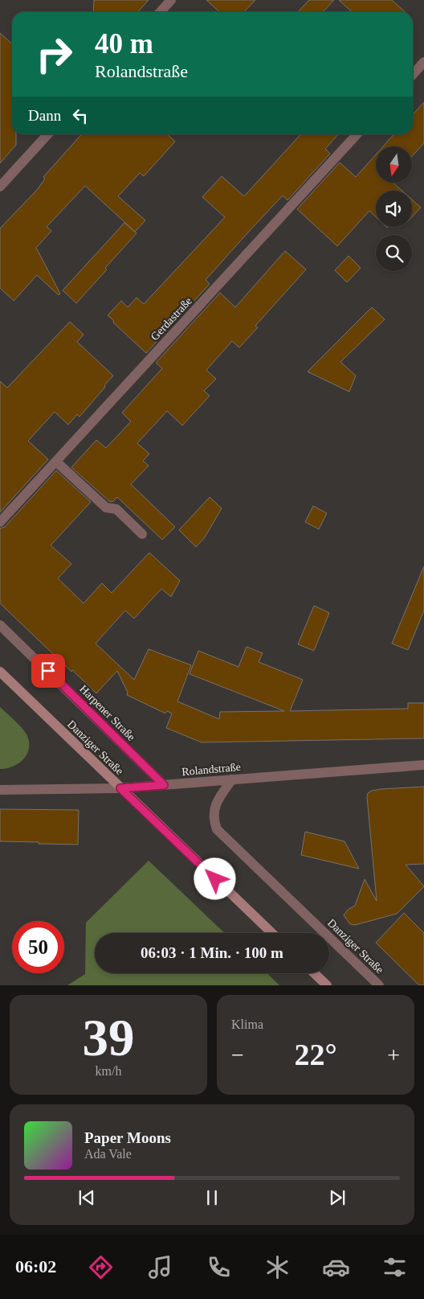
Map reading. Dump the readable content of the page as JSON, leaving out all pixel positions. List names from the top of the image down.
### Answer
{
  "streets": {
    "main road": ["Danziger Straße"],
    "street": ["Gerdastraße", "Harpener Straße", "Rolandstraße"]
  },
  "crossings": [
    ["Harpener Straße", "Rolandstraße"],
    ["Danziger Straße", "Rolandstraße"]
  ],
  "north": "bottom",
  "page": {
    "turn": ["40 m", "Rolandstraße"],
    "then": "Dann",
    "limit": "50",
    "trip": "06:03 · 1 Min. · 100 m",
    "tile": [
      ["39", "km/h"],
      "Klima"
    ],
    "heat": ["−", "22°", "+"],
    "song": ["Paper Moons", "Ada Vale"],
    "tabs": "06:02"
  }
}
